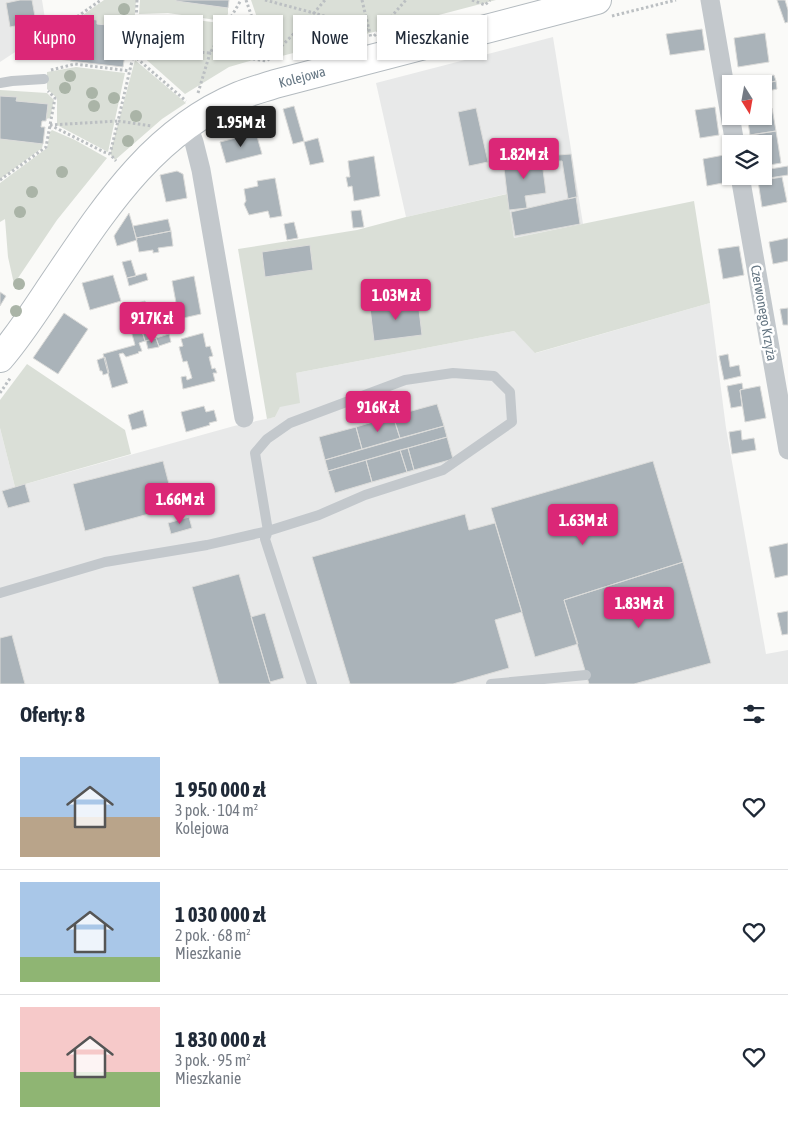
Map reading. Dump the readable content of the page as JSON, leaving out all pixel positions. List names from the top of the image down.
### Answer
{
  "streets": {
    "street": ["Kolejowa", "Czerwonego Krzyża"]
  },
  "north": "bottom",
  "page": {
    "chip": [
      "Kupno",
      "Wynajem",
      "Filtry",
      "Nowe",
      "Mieszkanie"
    ],
    "price": [
      "1.95M zł",
      "1.82M zł",
      "1.03M zł",
      "917K zł",
      "916K zł",
      "1.66M zł",
      "1.63M zł",
      "1.83M zł"
    ],
    "heading": "Oferty: 8",
    "list": [
      {
        "name": "1 950 000 zł",
        "note": "3 pok. · 104 m² · Kolejowa"
      },
      {
        "name": "1 030 000 zł",
        "note": "2 pok. · 68 m² · Mieszkanie"
      },
      {
        "name": "1 830 000 zł",
        "note": "3 pok. · 95 m² · Mieszkanie"
      }
    ]
  }
}
